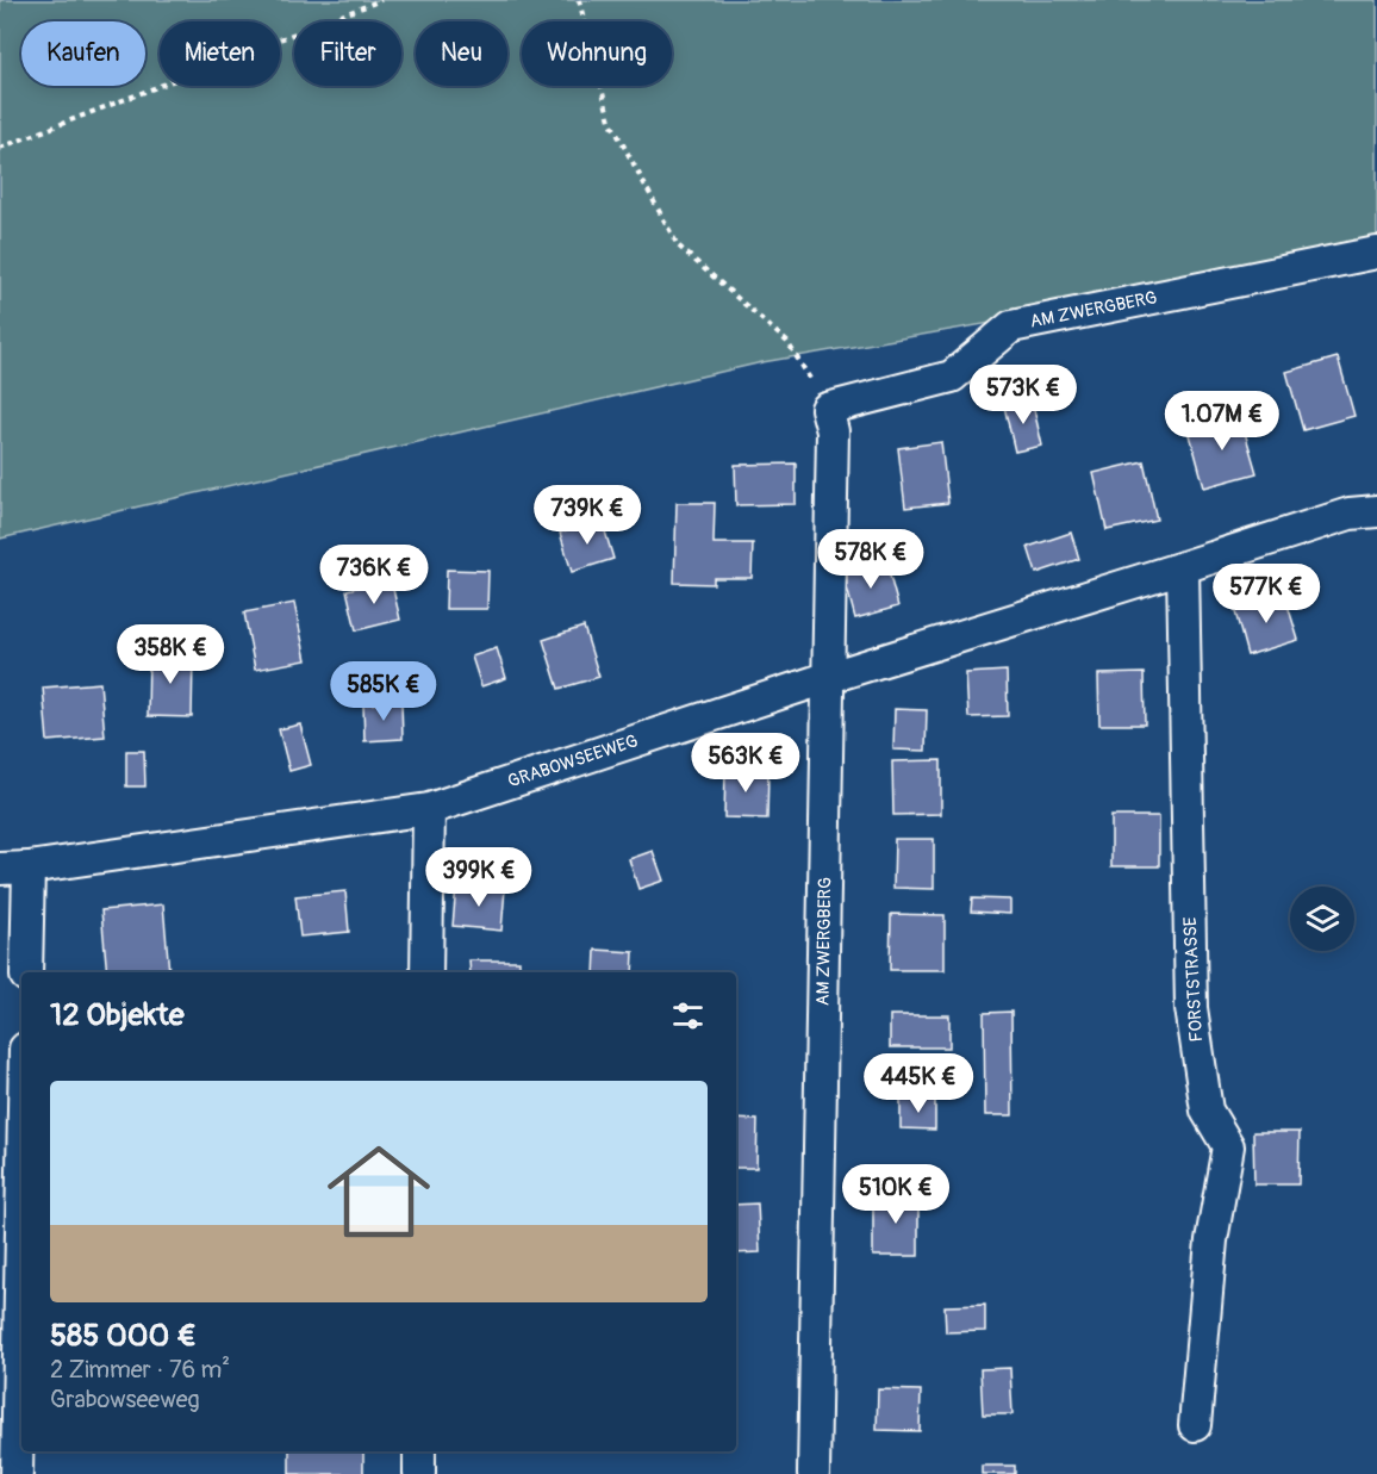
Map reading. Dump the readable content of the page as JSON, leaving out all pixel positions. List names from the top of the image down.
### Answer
{
  "streets": {
    "street": ["AM ZWERGBERG", "GRABOWSEEWEG", "FORSTSTRASSE"]
  },
  "crossings": [
    ["AM ZWERGBERG", "GRABOWSEEWEG"],
    ["GRABOWSEEWEG", "FORSTSTRASSE"]
  ],
  "page": {
    "chip": [
      "Kaufen",
      "Mieten",
      "Filter",
      "Neu",
      "Wohnung"
    ],
    "price": [
      "573K €",
      "1.07M €",
      "739K €",
      "578K €",
      "736K €",
      "577K €",
      "358K €",
      "585K €",
      "563K €",
      "399K €",
      "445K €",
      "510K €"
    ],
    "heading": "12 Objekte",
    "list": [
      {
        "name": "585 000 €",
        "note": "2 Zimmer · 76 m² · Grabowseeweg"
      }
    ]
  }
}
